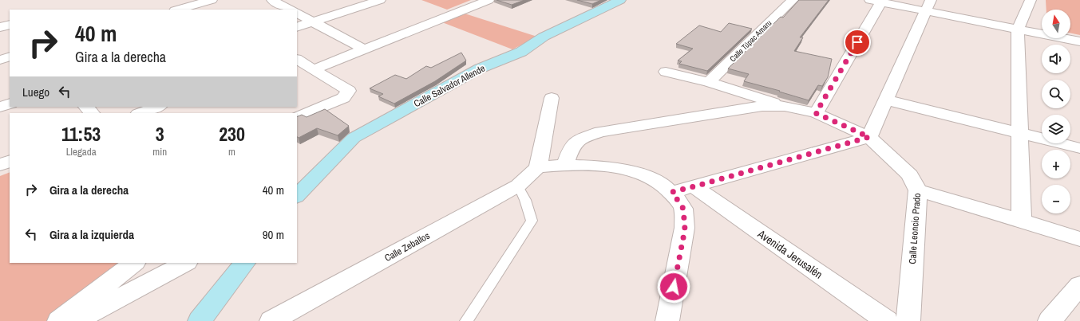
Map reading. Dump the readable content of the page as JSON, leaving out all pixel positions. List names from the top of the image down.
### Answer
{
  "streets": {
    "street": [
      "Calle Túpac Amaru",
      "Calle Salvador Allende",
      "Calle Leoncio Prado",
      "Calle Zeballos",
      "Avenida Jerusalén"
    ]
  },
  "north": "top",
  "page": {
    "map_buttons": ["+", "−"],
    "turn": ["40 m", "Gira a la derecha"],
    "then": "Luego",
    "eta": [
      "11:53",
      "Llegada",
      "3",
      "min",
      "230",
      "m"
    ],
    "list": [
      {
        "name": "Gira a la derecha",
        "value": "40 m"
      },
      {
        "name": "Gira a la izquierda",
        "value": "90 m"
      }
    ]
  }
}
